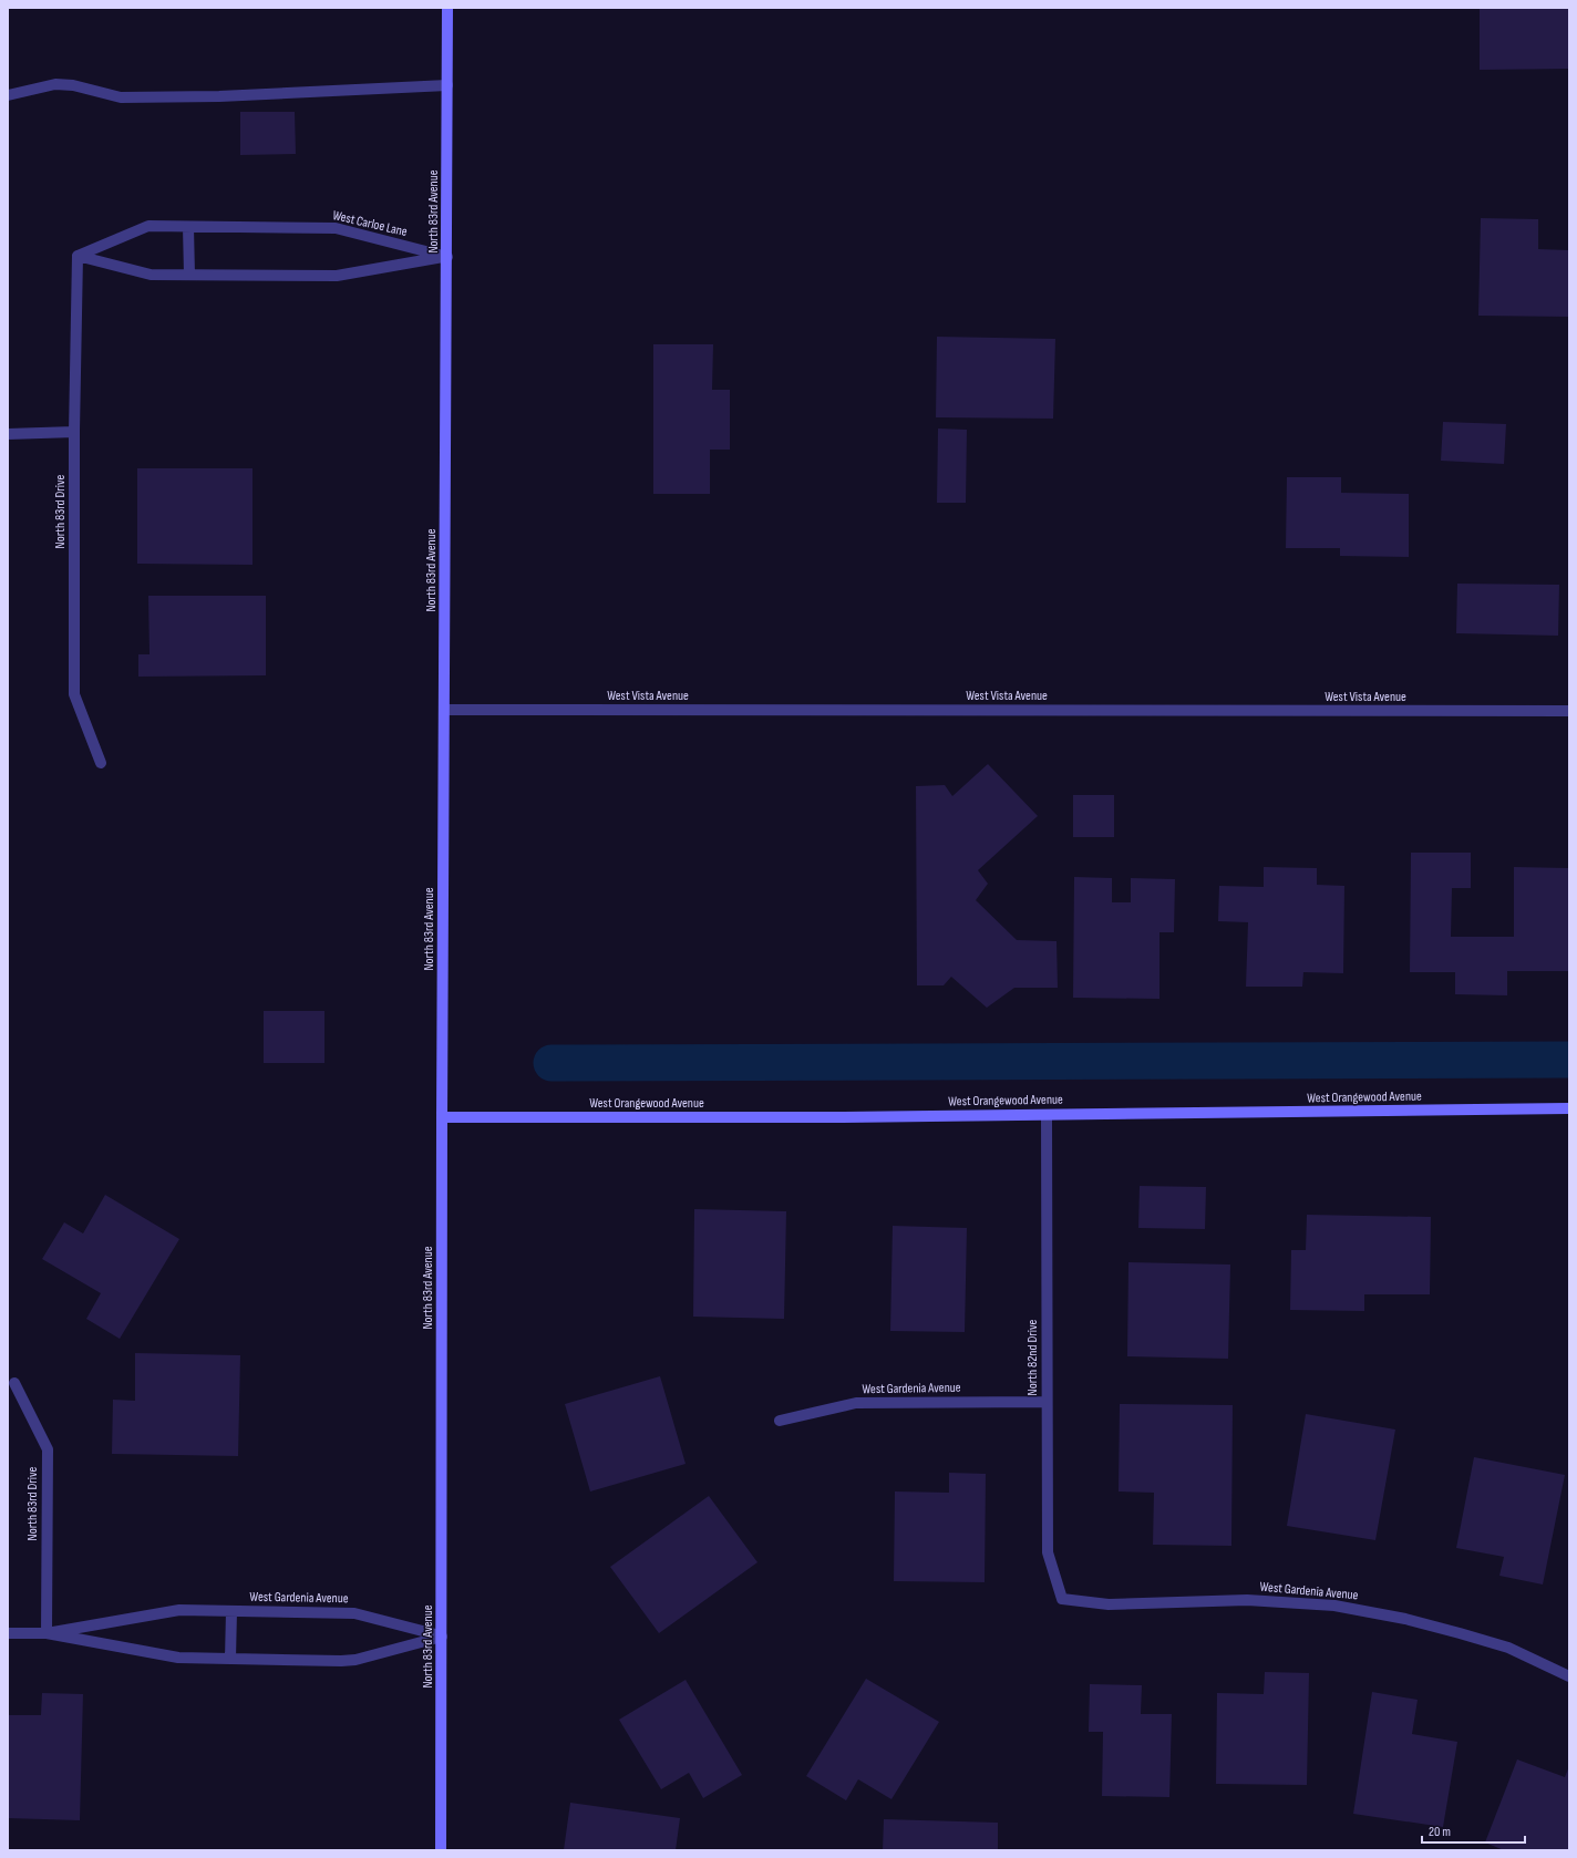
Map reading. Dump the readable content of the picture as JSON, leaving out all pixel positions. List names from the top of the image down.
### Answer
{
  "streets": {
    "main road": ["North 83rd Avenue", "West Orangewood Avenue"],
    "street": [
      "West Carloe Lane",
      "North 83rd Drive",
      "West Vista Avenue",
      "North 82nd Drive",
      "West Gardenia Avenue"
    ]
  },
  "crossings": [
    ["North 83rd Avenue", "West Carloe Lane"],
    ["North 83rd Avenue", "West Vista Avenue"],
    ["North 83rd Avenue", "West Orangewood Avenue"],
    ["North 83rd Avenue", "West Gardenia Avenue"],
    ["West Carloe Lane", "North 83rd Drive"],
    ["North 83rd Drive", "West Gardenia Avenue"],
    ["West Orangewood Avenue", "North 82nd Drive"],
    ["North 82nd Drive", "West Gardenia Avenue"]
  ],
  "scale_bar": "20 m"
}
